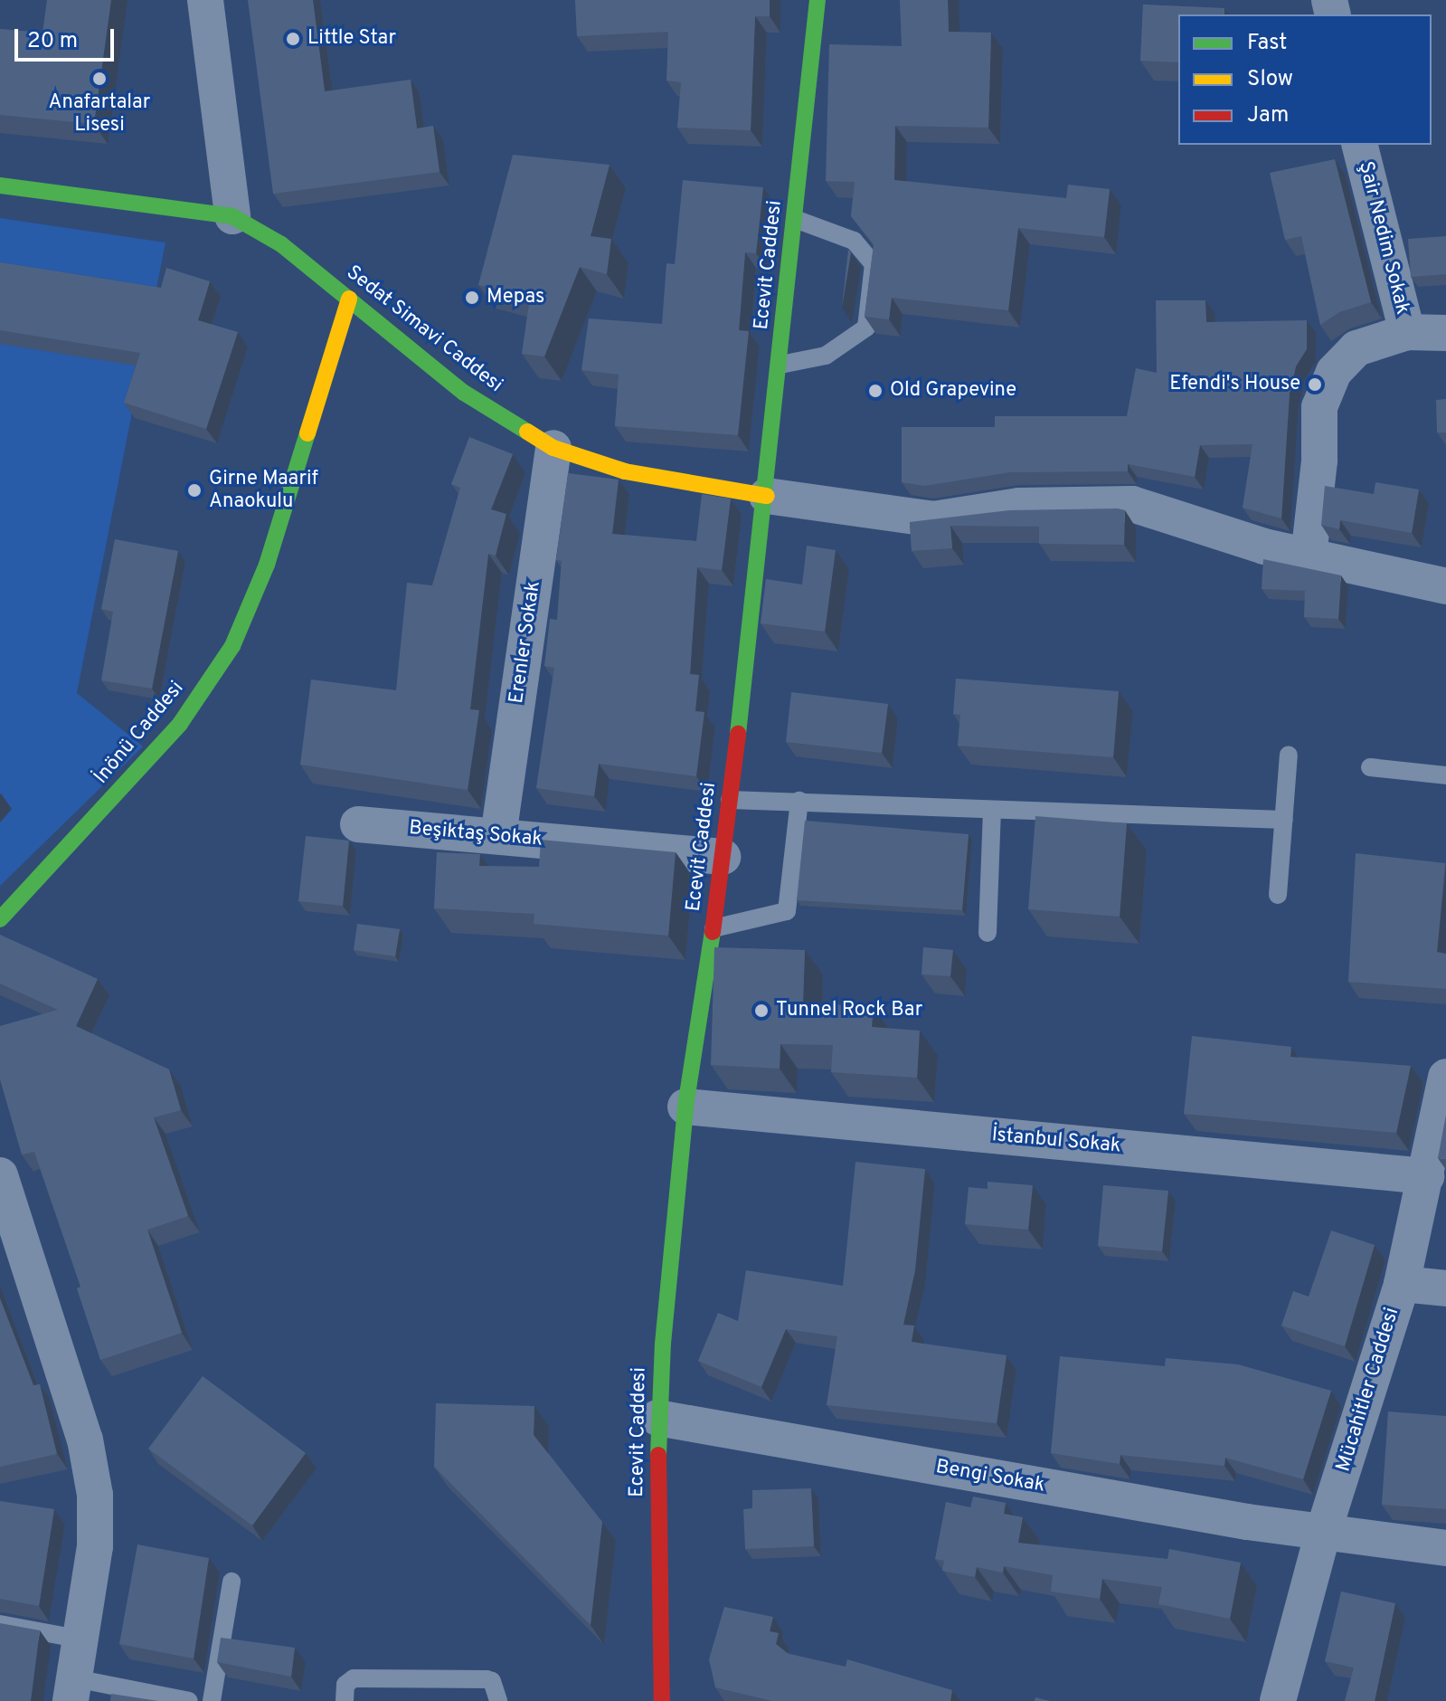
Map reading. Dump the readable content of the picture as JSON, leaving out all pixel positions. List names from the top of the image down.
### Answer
{
  "streets": {
    "main road": ["Ecevit Caddesi", "Sedat Simavi Caddesi", "İnönü Caddesi"],
    "street": [
      "Şair Nedim Sokak",
      "Erenler Sokak",
      "Beşiktaş Sokak",
      "İstanbul Sokak",
      "Mücahitler Caddesi",
      "Bengi Sokak"
    ]
  },
  "crossings": [
    ["Ecevit Caddesi", "Sedat Simavi Caddesi"],
    ["Ecevit Caddesi", "Beşiktaş Sokak"],
    ["Ecevit Caddesi", "İstanbul Sokak"],
    ["Ecevit Caddesi", "Bengi Sokak"],
    ["Sedat Simavi Caddesi", "Erenler Sokak"],
    ["Sedat Simavi Caddesi", "İnönü Caddesi"],
    ["Erenler Sokak", "Beşiktaş Sokak"],
    ["İstanbul Sokak", "Mücahitler Caddesi"],
    ["Mücahitler Caddesi", "Bengi Sokak"]
  ],
  "places": [
    "Little Star",
    "Anafartalar Lisesi",
    "Mepas",
    "Efendi's House",
    "Old Grapevine",
    "Girne Maarif Anaokulu",
    "Tunnel Rock Bar"
  ],
  "legend": ["Fast", "Slow", "Jam"],
  "scale_bar": "20 m"
}
